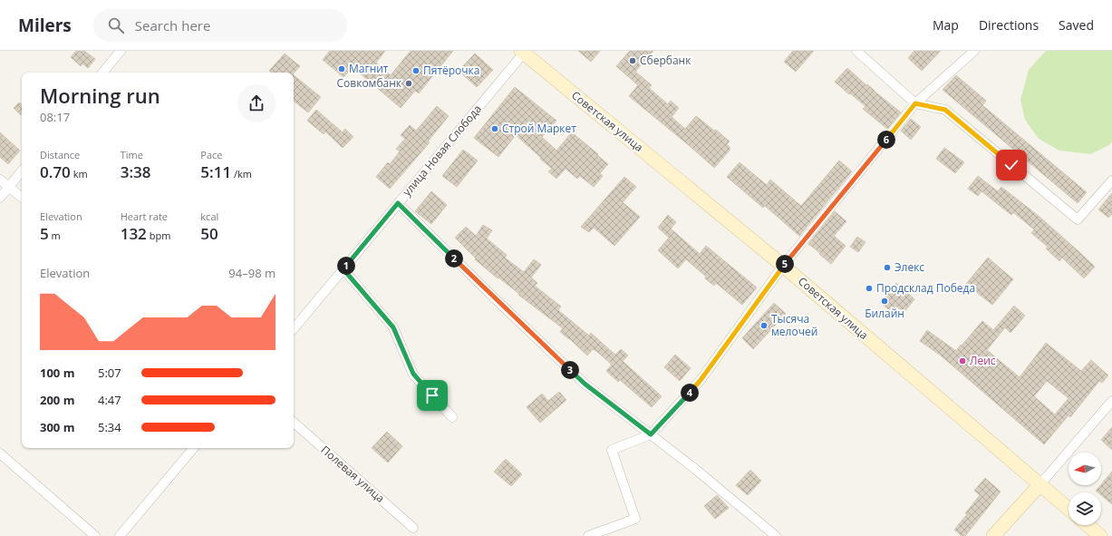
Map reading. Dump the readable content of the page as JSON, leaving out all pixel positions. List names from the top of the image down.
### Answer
{
  "streets": {
    "main road": ["Советская улица"],
    "street": ["улица Новая Слобода", "Полевая улица"]
  },
  "crossings": [
    ["Советская улица", "улица Новая Слобода"]
  ],
  "places": [
    "Сбербанк",
    "Магнит",
    "Пятёрочка",
    "Совкомбанк",
    "Строй Маркет",
    "Элекс",
    "Продсклад Победа",
    "Билайн",
    "Тысяча мелочей",
    "Леис"
  ],
  "north": "left",
  "page": {
    "header": "Milers",
    "search": "Search here",
    "nav": ["Map", "Directions", "Saved"],
    "heading": ["Morning run", "08:17"],
    "pins": [
      "6",
      "2",
      "5",
      "1",
      "3",
      "4"
    ],
    "stats": [
      ["Distance", "0.70 km"],
      ["Time", "3:38"],
      ["Pace", "5:11 /km"],
      ["Elevation", "5 m"],
      ["Heart rate", "132 bpm"],
      ["kcal", "50"]
    ],
    "chart": ["Elevation", "94–98 m"],
    "list": [
      {
        "name": "100 m",
        "note": "5:07"
      },
      {
        "name": "200 m",
        "note": "4:47"
      },
      {
        "name": "300 m",
        "note": "5:34"
      }
    ]
  }
}
